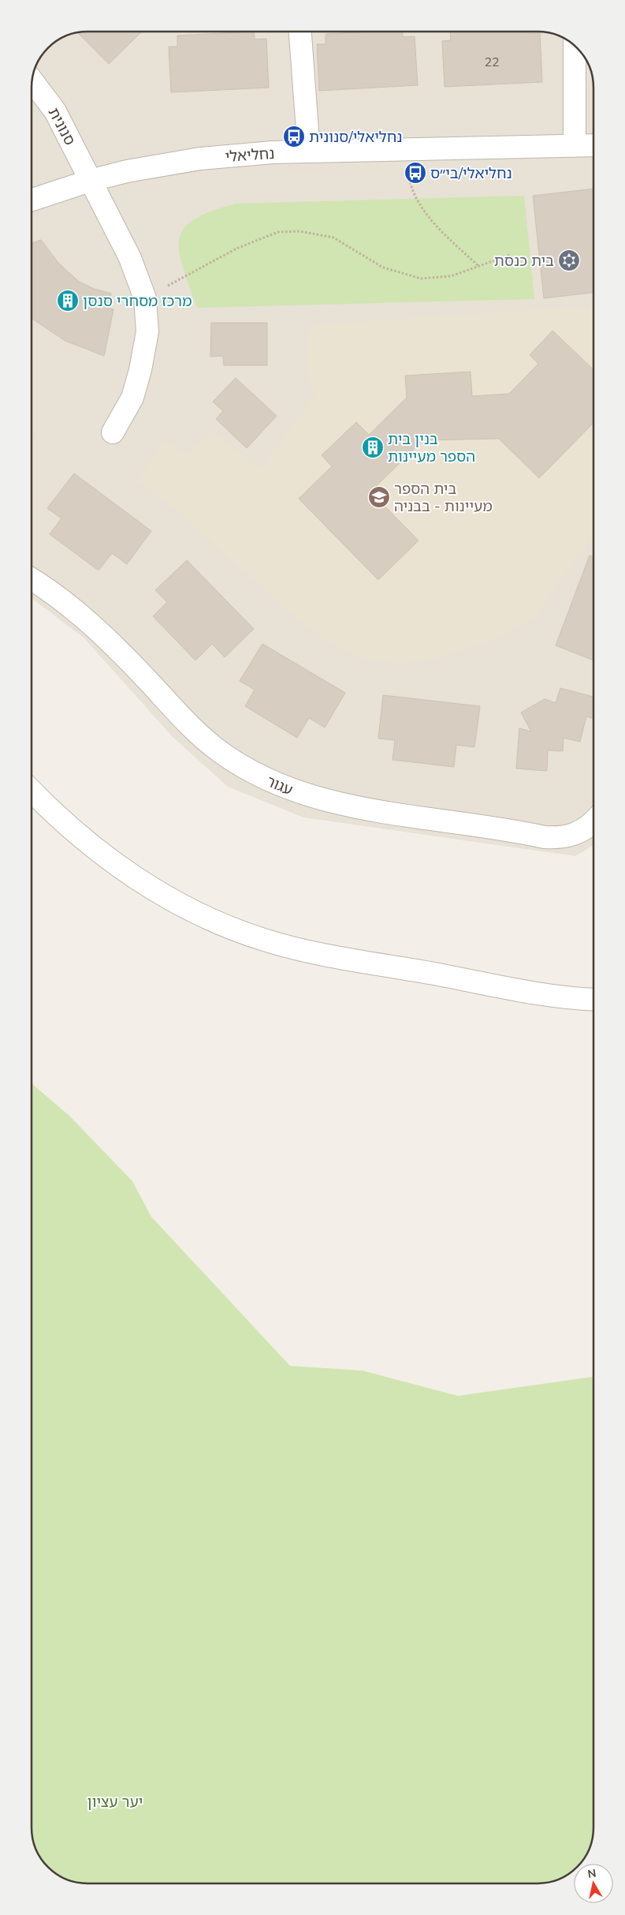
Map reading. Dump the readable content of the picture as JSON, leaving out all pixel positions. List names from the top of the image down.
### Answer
{
  "streets": {
    "street": ["סנונית", "נחליאלי", "עגור"]
  },
  "crossings": [
    ["סנונית", "נחליאלי"]
  ],
  "parks": ["יער עציון"],
  "places": {
    "bus stop": ["נחליאלי/סנונית", "נחליאלי/בי״ס"],
    "synagogue": ["בית כנסת"],
    "building": ["מרכז מסחרי סנסן", "בנין בית הספר מעיינות"],
    "school or university": ["בית הספר מעיינות - בבניה"]
  },
  "house_numbers": ["22"],
  "north": "top"
}
